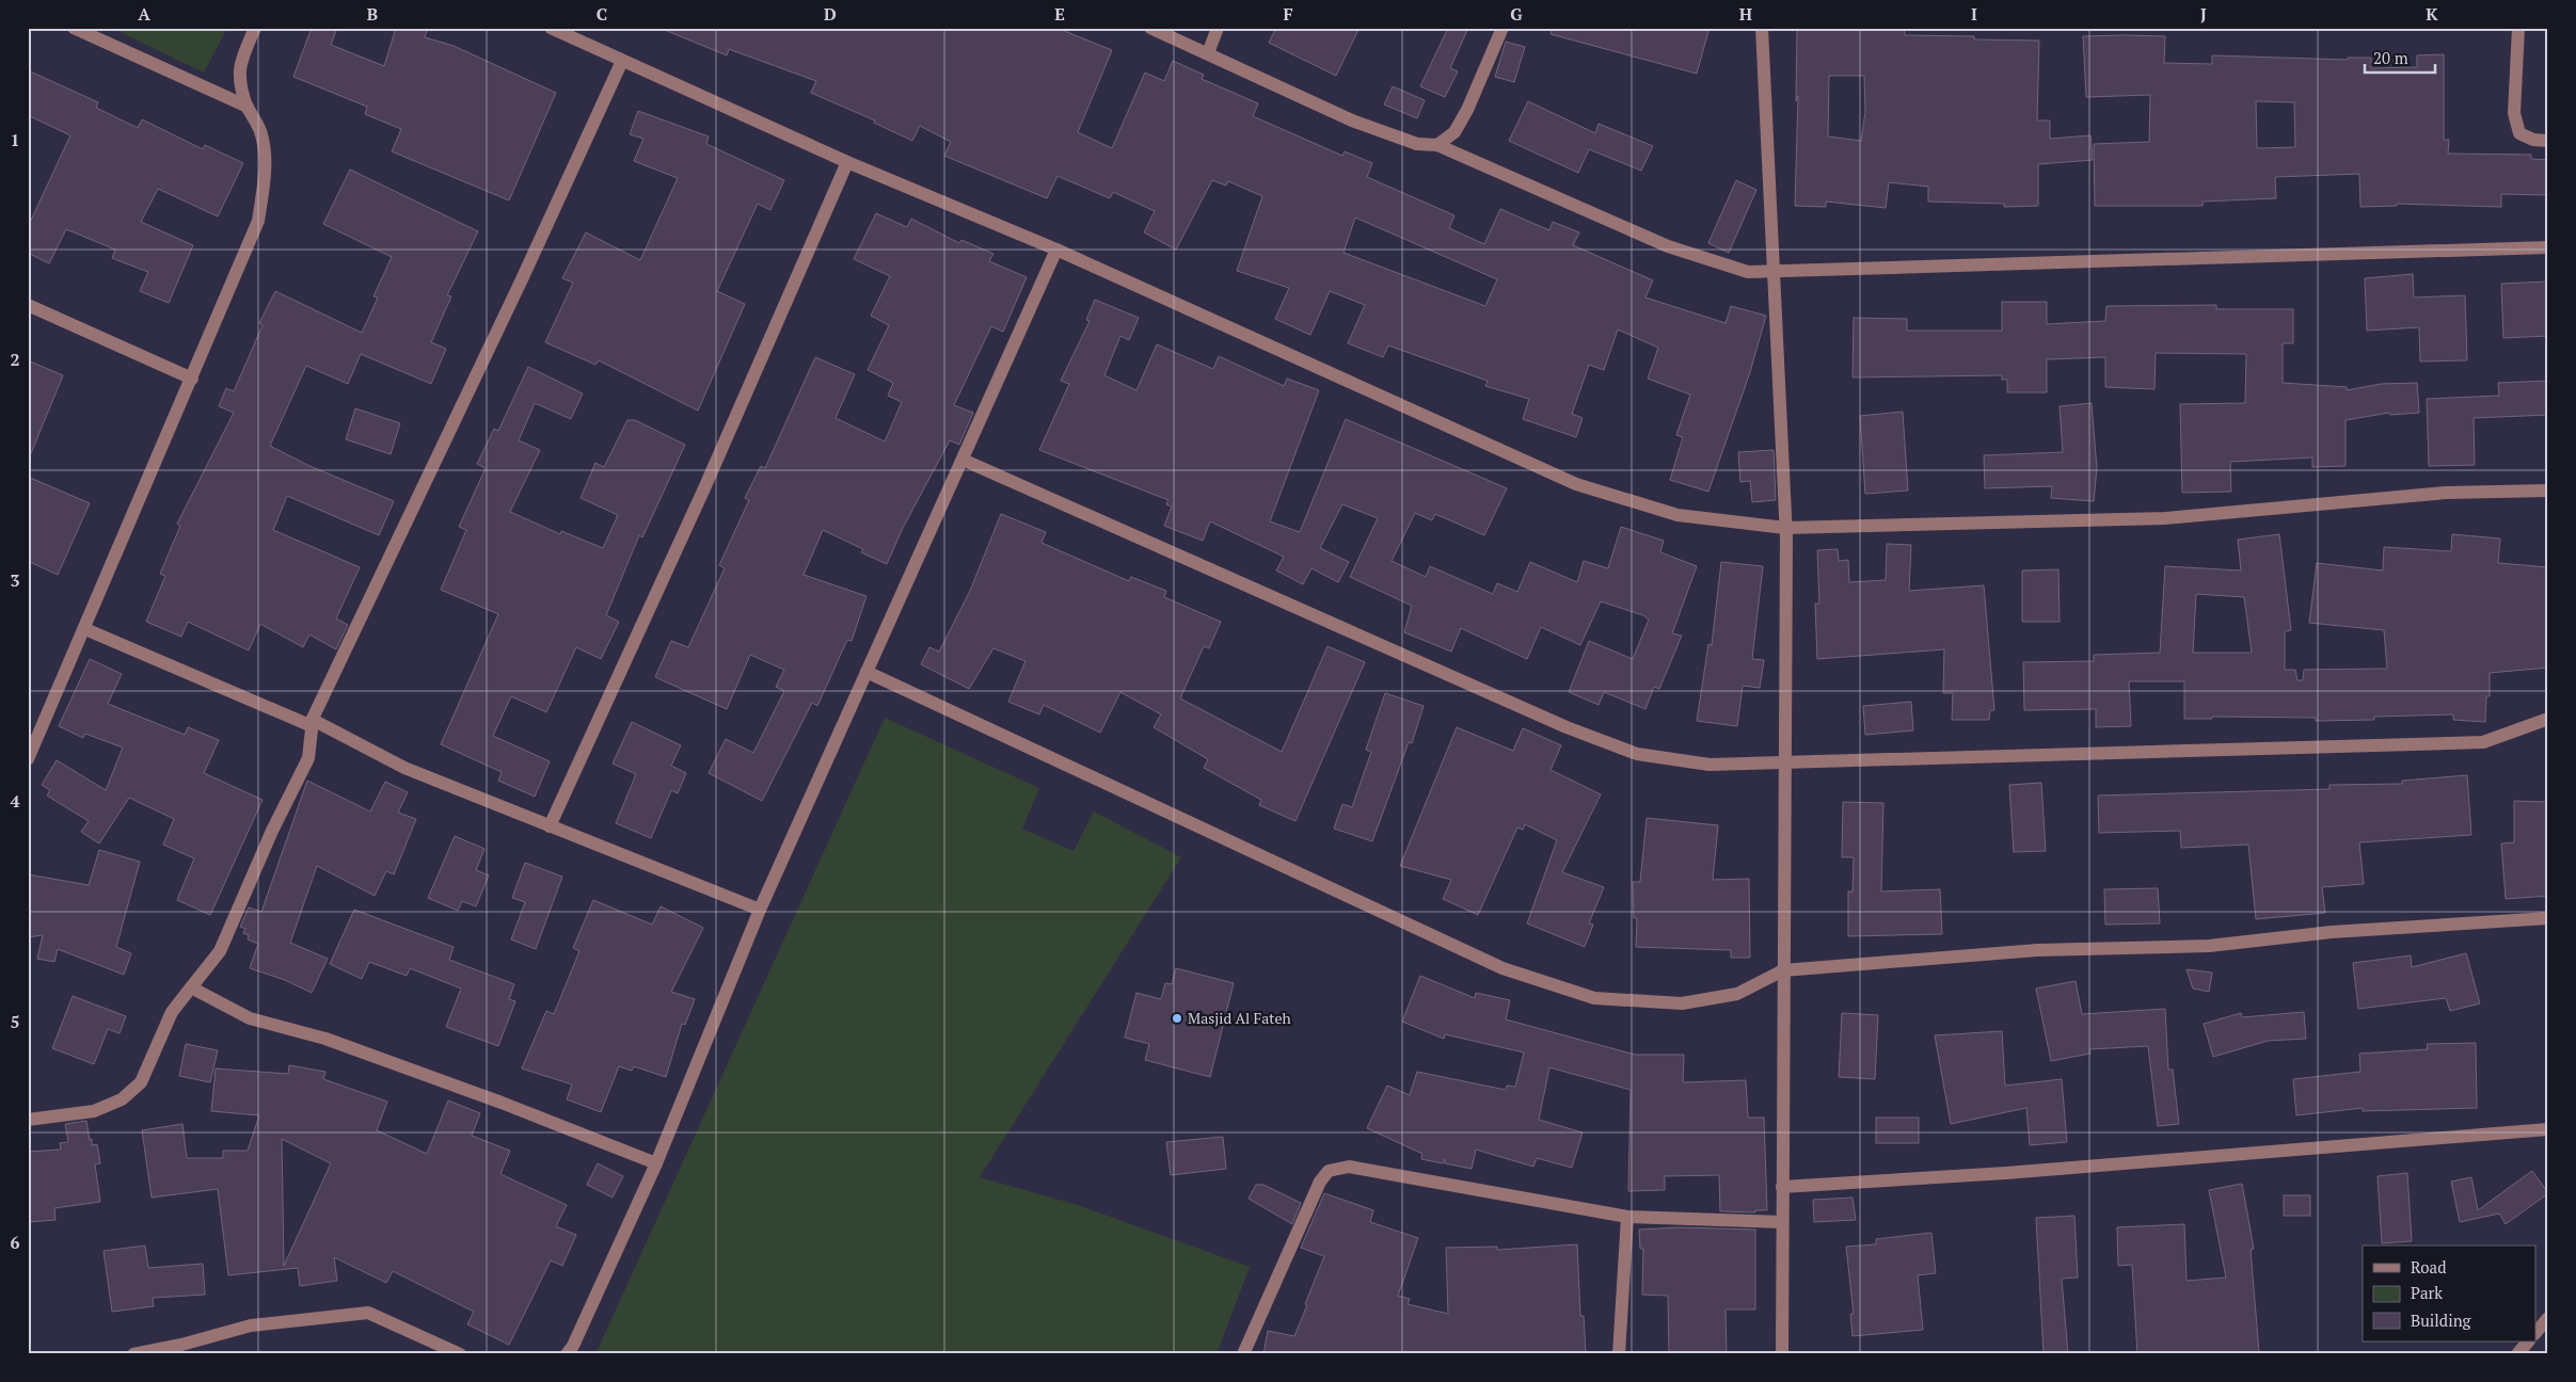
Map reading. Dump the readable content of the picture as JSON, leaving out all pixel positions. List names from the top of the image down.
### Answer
{
  "places": ["Masjid Al Fateh"],
  "legend": ["Road", "Park", "Building"],
  "scale_bar": "20 m",
  "grid": {
    "columns": [
      "A",
      "B",
      "C",
      "D",
      "E",
      "F",
      "G",
      "H",
      "I",
      "J",
      "K"
    ],
    "rows": [
      "1",
      "2",
      "3",
      "4",
      "5",
      "6"
    ]
  }
}
